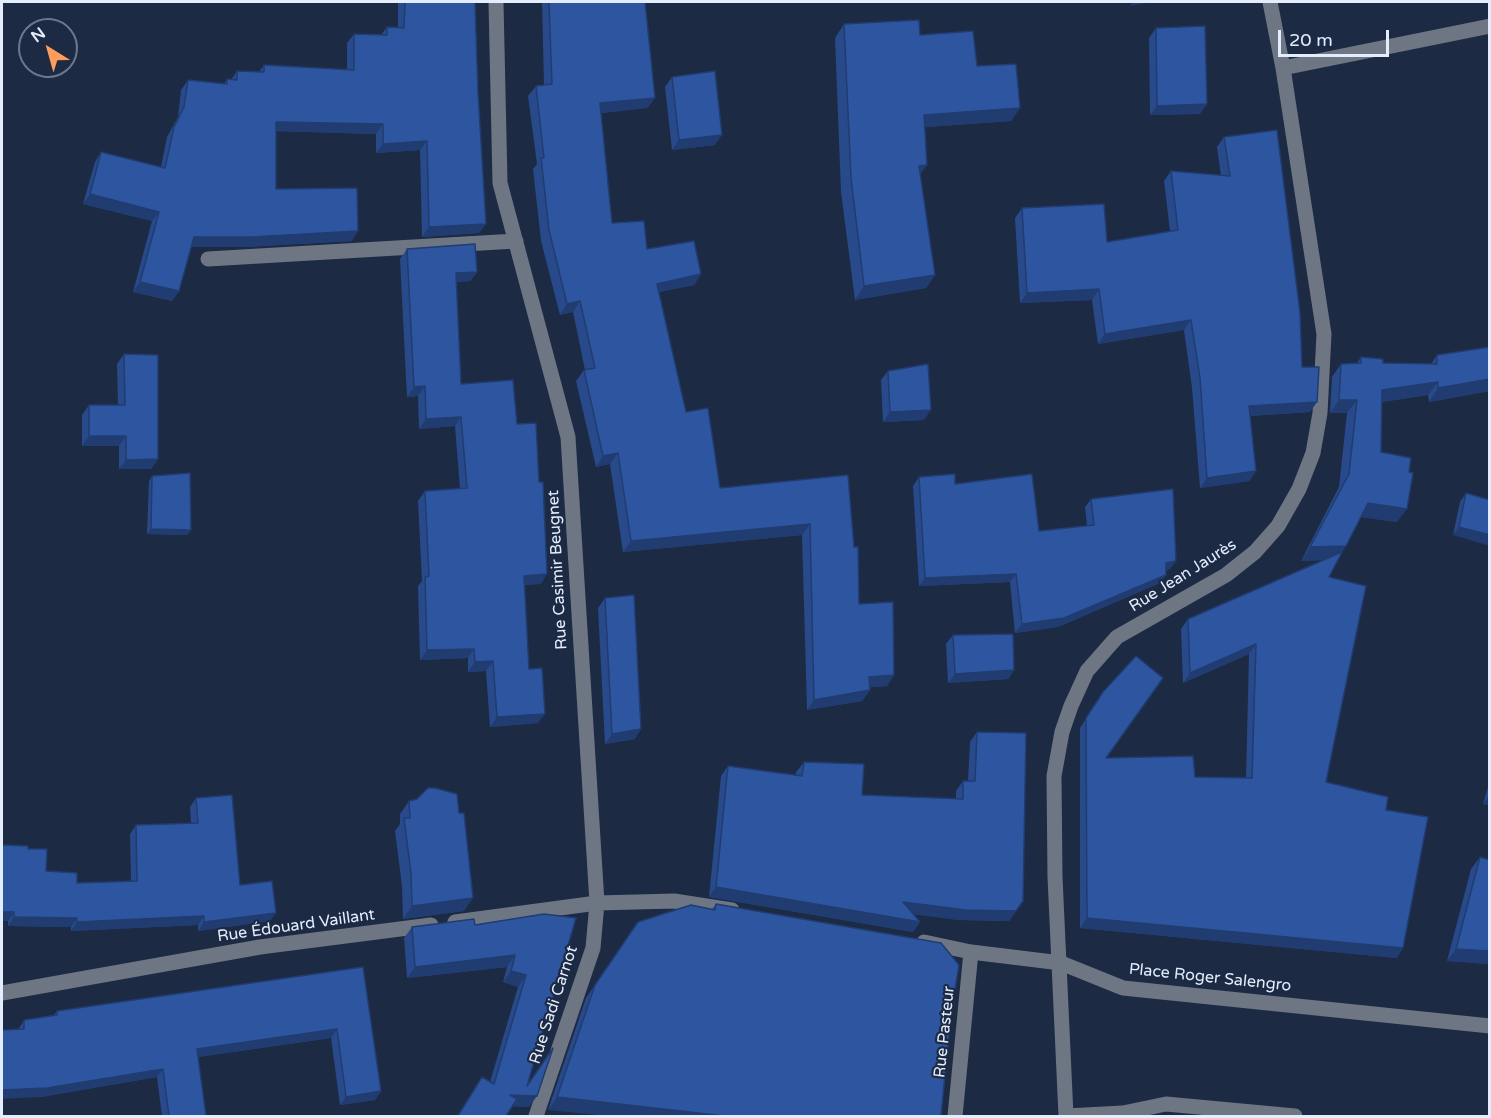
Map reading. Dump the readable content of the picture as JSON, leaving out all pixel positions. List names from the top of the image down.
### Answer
{
  "streets": {
    "street": [
      "Rue Casimir Beugnet",
      "Rue Jean Jaurès",
      "Rue Édouard Vaillant",
      "Place Roger Salengro",
      "Rue Sadi Carnot",
      "Rue Pasteur"
    ]
  },
  "crossings": [
    ["Rue Casimir Beugnet", "Rue Édouard Vaillant"],
    ["Rue Casimir Beugnet", "Rue Sadi Carnot"],
    ["Rue Jean Jaurès", "Place Roger Salengro"],
    ["Rue Édouard Vaillant", "Rue Sadi Carnot"],
    ["Place Roger Salengro", "Rue Pasteur"]
  ],
  "scale_bar": "20 m",
  "north": "top left"
}
